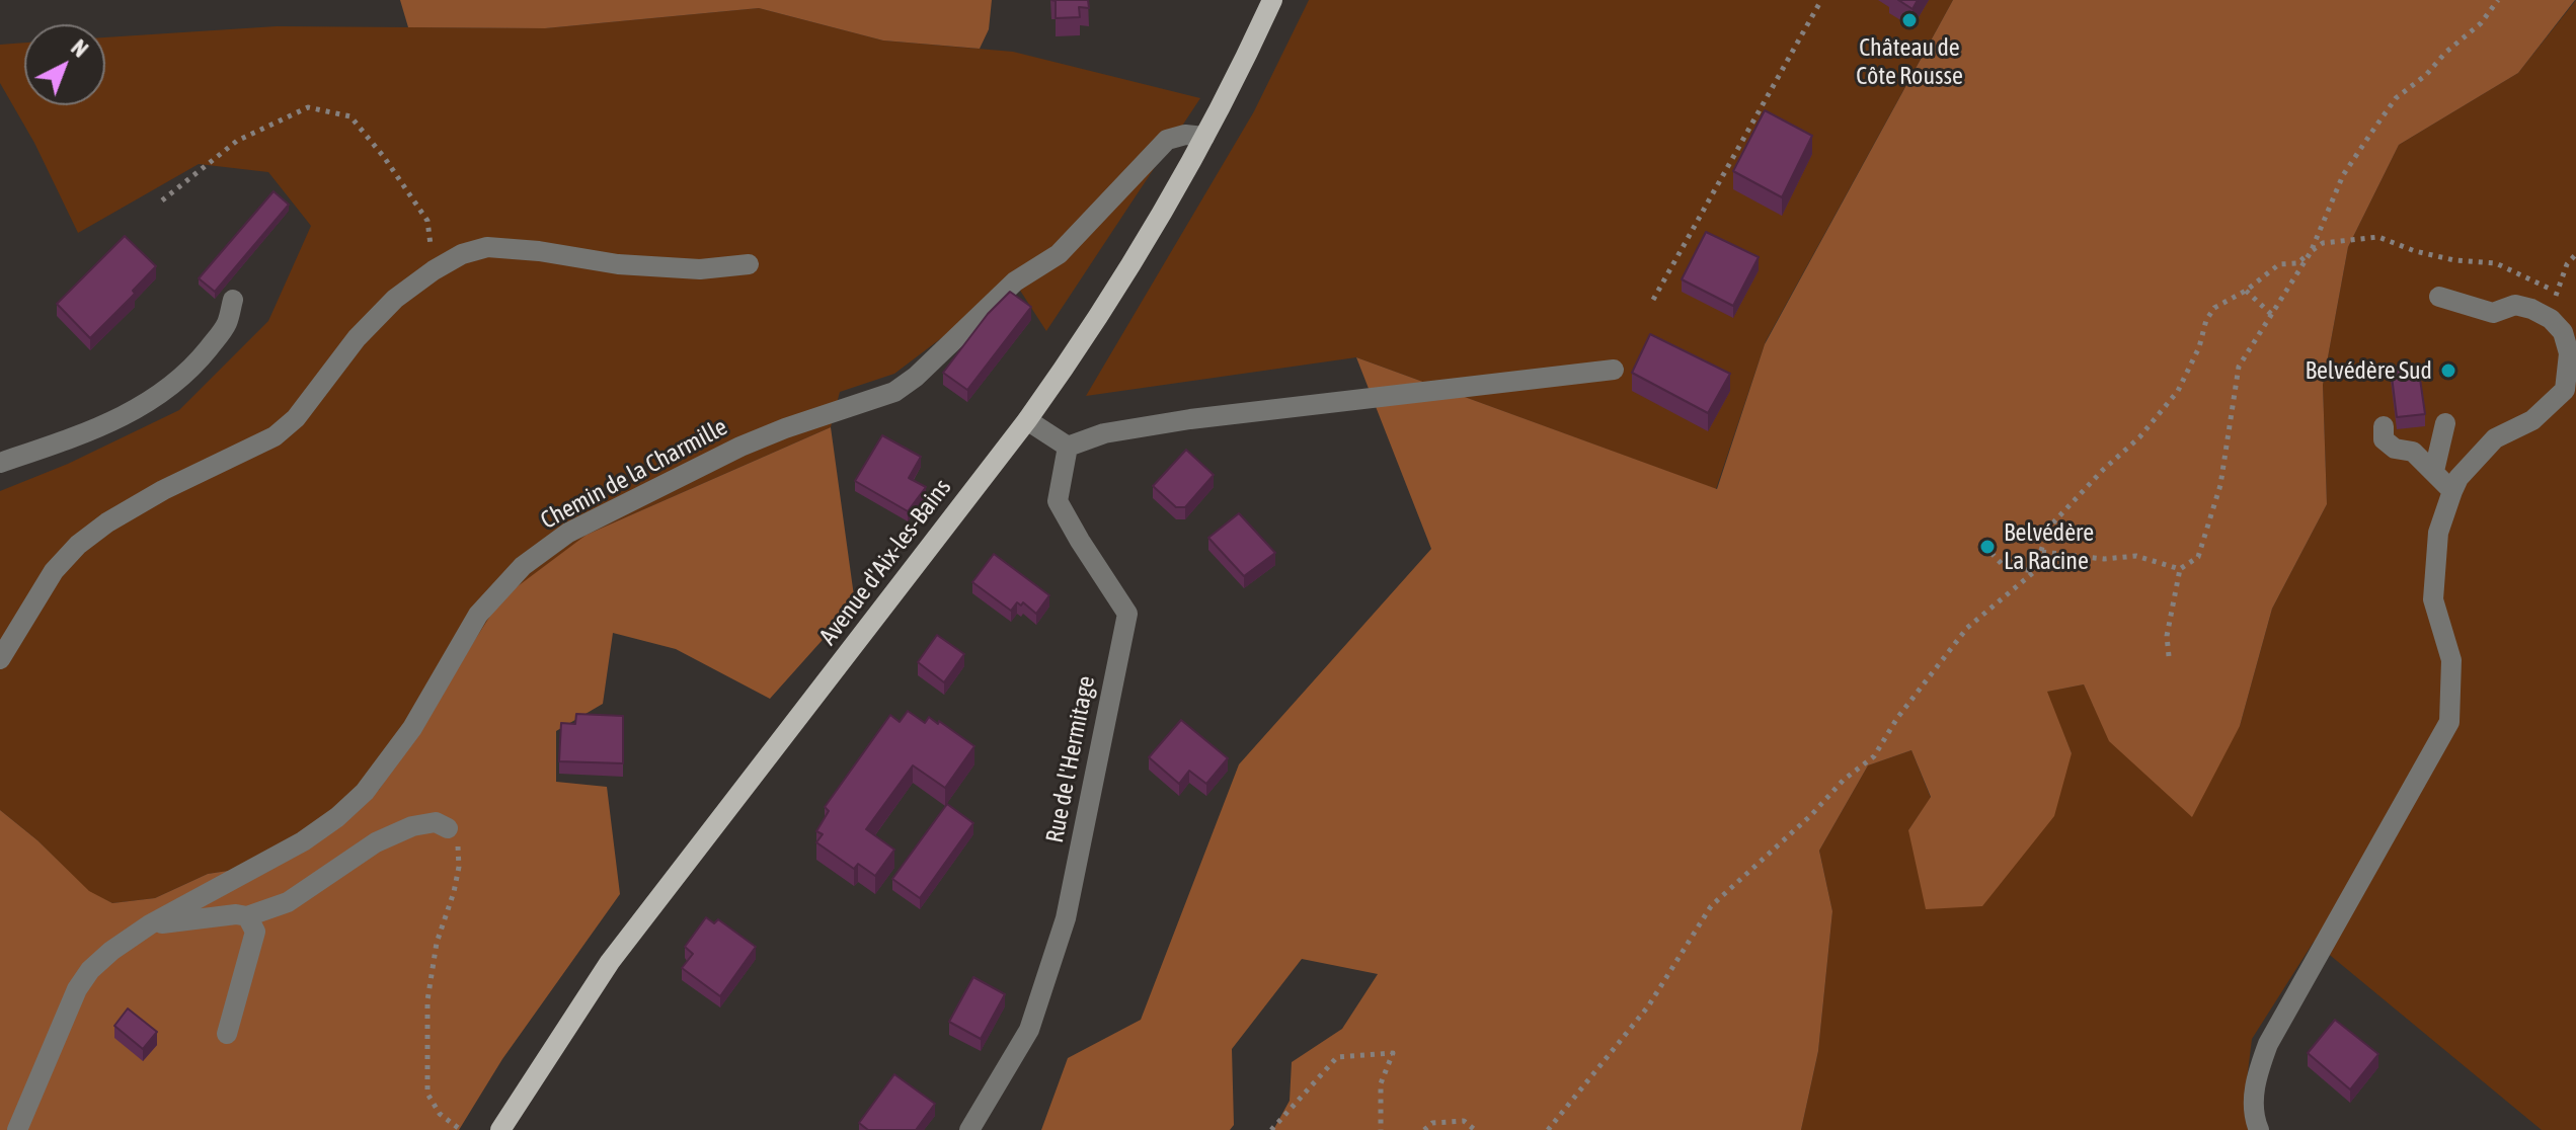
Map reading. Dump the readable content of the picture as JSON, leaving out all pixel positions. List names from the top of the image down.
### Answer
{
  "streets": {
    "main road": ["Avenue d'Aix-les-Bains"],
    "street": ["Chemin de la Charmille", "Rue de l'Hermitage"]
  },
  "crossings": [
    ["Chemin de la Charmille", "Avenue d'Aix-les-Bains"]
  ],
  "places": ["Château de Côte Rousse", "Belvédère Sud", "Belvédère La Racine"],
  "north": "top right"
}
